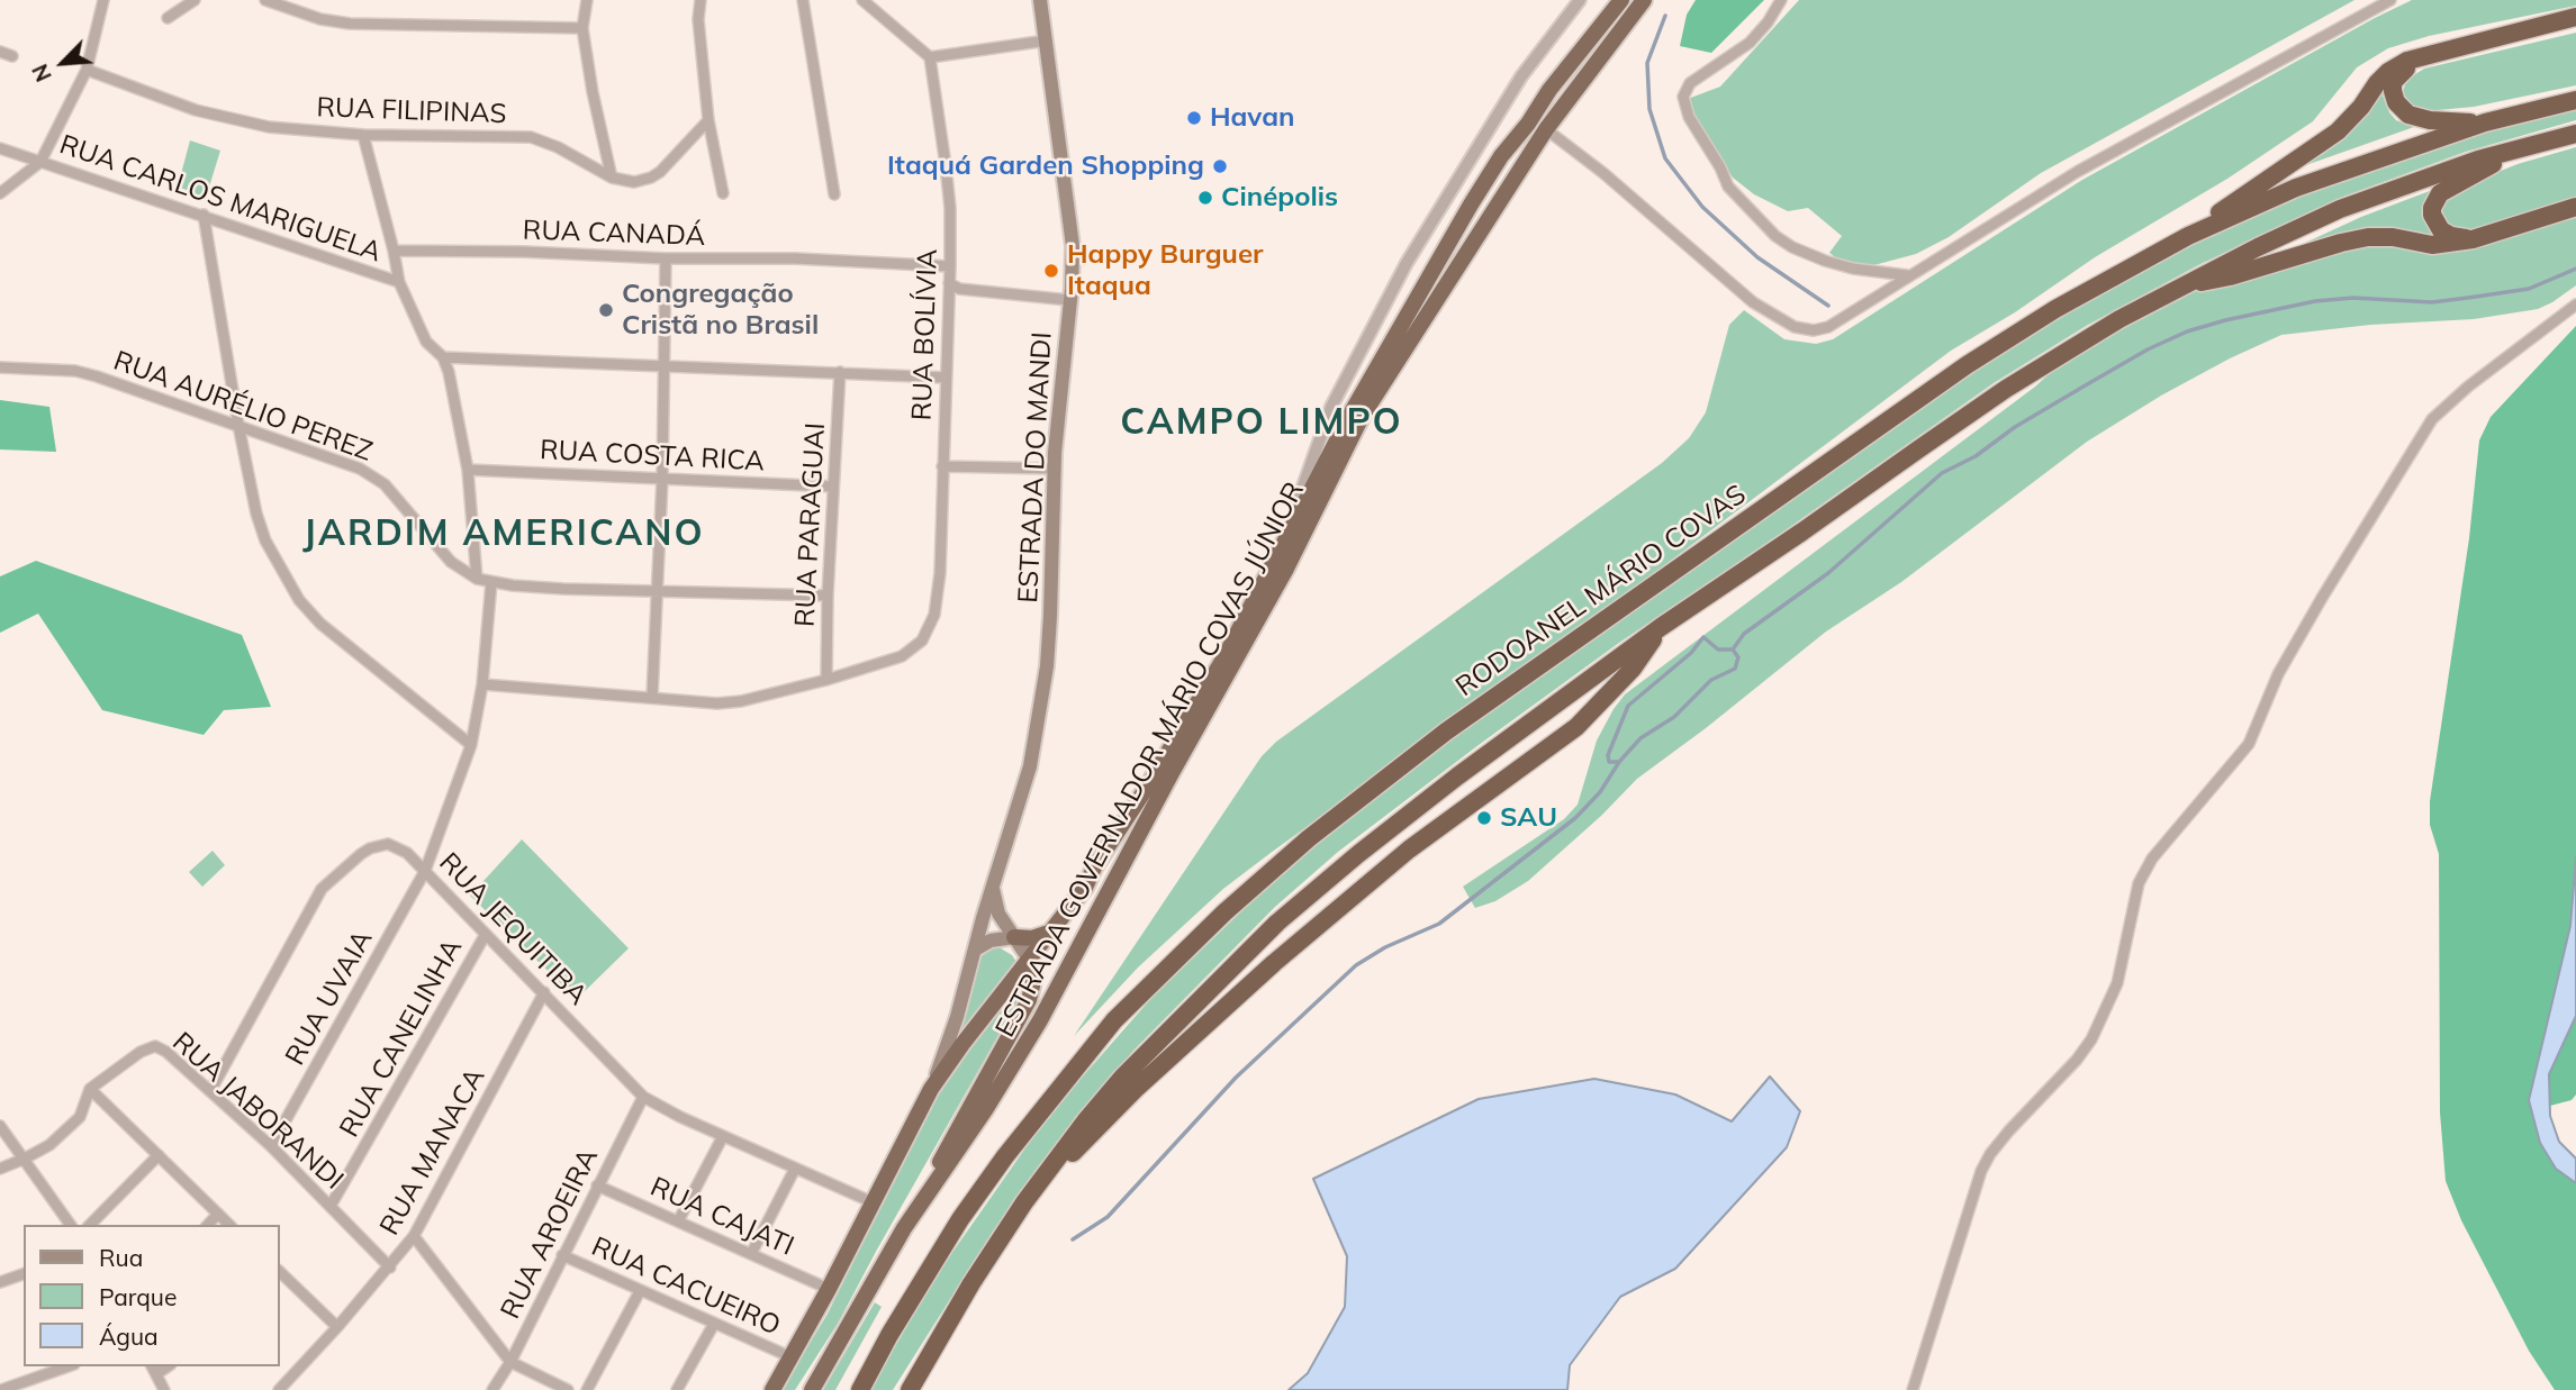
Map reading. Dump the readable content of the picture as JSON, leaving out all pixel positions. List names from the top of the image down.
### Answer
{
  "streets": {
    "highway": ["RODOANEL MÁRIO COVAS", "ESTRADA GOVERNADOR MÁRIO COVAS JÚNIOR"],
    "main road": ["ESTRADA DO MANDI"],
    "street": [
      "RUA FILIPINAS",
      "RUA CARLOS MARIGUELA",
      "RUA CANADÁ",
      "RUA BOLÍVIA",
      "RUA AURÉLIO PEREZ",
      "RUA COSTA RICA",
      "RUA PARAGUAI",
      "RUA JEQUITIBA",
      "RUA UVAIA",
      "RUA CANELINHA",
      "RUA JABORANDI",
      "RUA MANACA",
      "RUA CAJATI",
      "RUA AROEIRA",
      "RUA CACUEIRO"
    ]
  },
  "crossings": [
    ["RUA CARLOS MARIGUELA", "RUA AURÉLIO PEREZ"],
    ["RUA CARLOS MARIGUELA", "RUA COSTA RICA"],
    ["RUA CANADÁ", "RUA BOLÍVIA"],
    ["RUA BOLÍVIA", "RUA PARAGUAI"],
    ["RUA COSTA RICA", "RUA PARAGUAI"],
    ["ESTRADA DO MANDI", "ESTRADA GOVERNADOR MÁRIO COVAS JÚNIOR"],
    ["ESTRADA GOVERNADOR MÁRIO COVAS JÚNIOR", "RUA JEQUITIBA"],
    ["ESTRADA GOVERNADOR MÁRIO COVAS JÚNIOR", "RUA CAJATI"],
    ["ESTRADA GOVERNADOR MÁRIO COVAS JÚNIOR", "RUA CACUEIRO"],
    ["RUA JEQUITIBA", "RUA UVAIA"],
    ["RUA JEQUITIBA", "RUA CANELINHA"],
    ["RUA JEQUITIBA", "RUA JABORANDI"],
    ["RUA JEQUITIBA", "RUA MANACA"],
    ["RUA JEQUITIBA", "RUA AROEIRA"],
    ["RUA UVAIA", "RUA JABORANDI"],
    ["RUA CANELINHA", "RUA JABORANDI"],
    ["RUA JABORANDI", "RUA MANACA"],
    ["RUA CAJATI", "RUA AROEIRA"],
    ["RUA AROEIRA", "RUA CACUEIRO"]
  ],
  "districts": ["CAMPO LIMPO", "JARDIM AMERICANO"],
  "places": [
    "Havan",
    "Itaquá Garden Shopping",
    "Cinépolis",
    "Happy Burguer Itaqua",
    "Congregação Cristã no Brasil",
    "SAU"
  ],
  "legend": ["Rua", "Parque", "Água"],
  "north": "bottom left"
}
